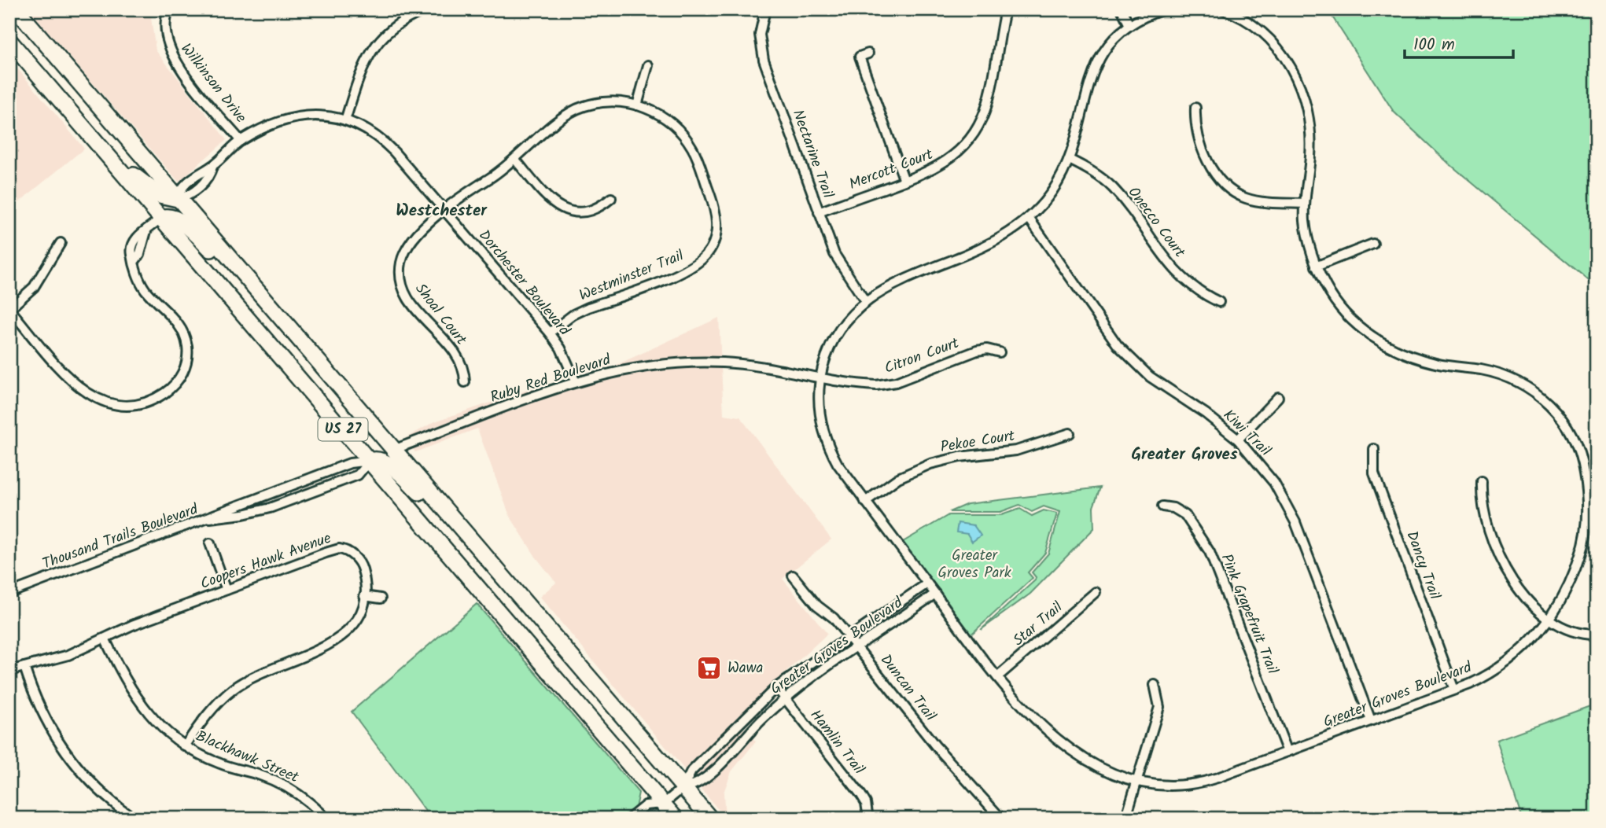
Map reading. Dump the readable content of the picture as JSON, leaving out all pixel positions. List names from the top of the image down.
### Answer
{
  "streets": {
    "highway": ["US 27"],
    "street": [
      "Wilkinson Drive",
      "Nectarine Trail",
      "Mercott Court",
      "Onecco Court",
      "Westminster Trail",
      "Dorchester Boulevard",
      "Shoal Court",
      "Citron Court",
      "Ruby Red Boulevard",
      "Kiwi Trail",
      "Pekoe Court",
      "Thousand Trails Boulevard",
      "Coopers Hawk Avenue",
      "Dancy Trail",
      "Pink Grapefruit Trail",
      "Star Trail",
      "Greater Groves Boulevard",
      "Duncan Trail",
      "Hamlin Trail",
      "Blackhawk Street"
    ]
  },
  "crossings": [
    ["Wilkinson Drive", "Dorchester Boulevard"],
    ["Nectarine Trail", "Mercott Court"],
    ["Nectarine Trail", "Greater Groves Boulevard"],
    ["Onecco Court", "Greater Groves Boulevard"],
    ["Westminster Trail", "Dorchester Boulevard"],
    ["Westminster Trail", "Shoal Court"],
    ["Dorchester Boulevard", "Ruby Red Boulevard"],
    ["Dorchester Boulevard", "US 27"],
    ["Citron Court", "Ruby Red Boulevard"],
    ["Citron Court", "Greater Groves Boulevard"],
    ["Ruby Red Boulevard", "US 27"],
    ["Ruby Red Boulevard", "Greater Groves Boulevard"],
    ["US 27", "Thousand Trails Boulevard"],
    ["US 27", "Greater Groves Boulevard"],
    ["Kiwi Trail", "Greater Groves Boulevard"],
    ["Pekoe Court", "Greater Groves Boulevard"],
    ["Coopers Hawk Avenue", "Blackhawk Street"],
    ["Dancy Trail", "Greater Groves Boulevard"],
    ["Pink Grapefruit Trail", "Greater Groves Boulevard"],
    ["Star Trail", "Greater Groves Boulevard"],
    ["Greater Groves Boulevard", "Duncan Trail"],
    ["Greater Groves Boulevard", "Hamlin Trail"]
  ],
  "districts": ["Westchester", "Greater Groves"],
  "parks": ["Greater Groves Park"],
  "places": {
    "supermarket": ["Wawa"]
  },
  "scale_bar": "100 m"
}
